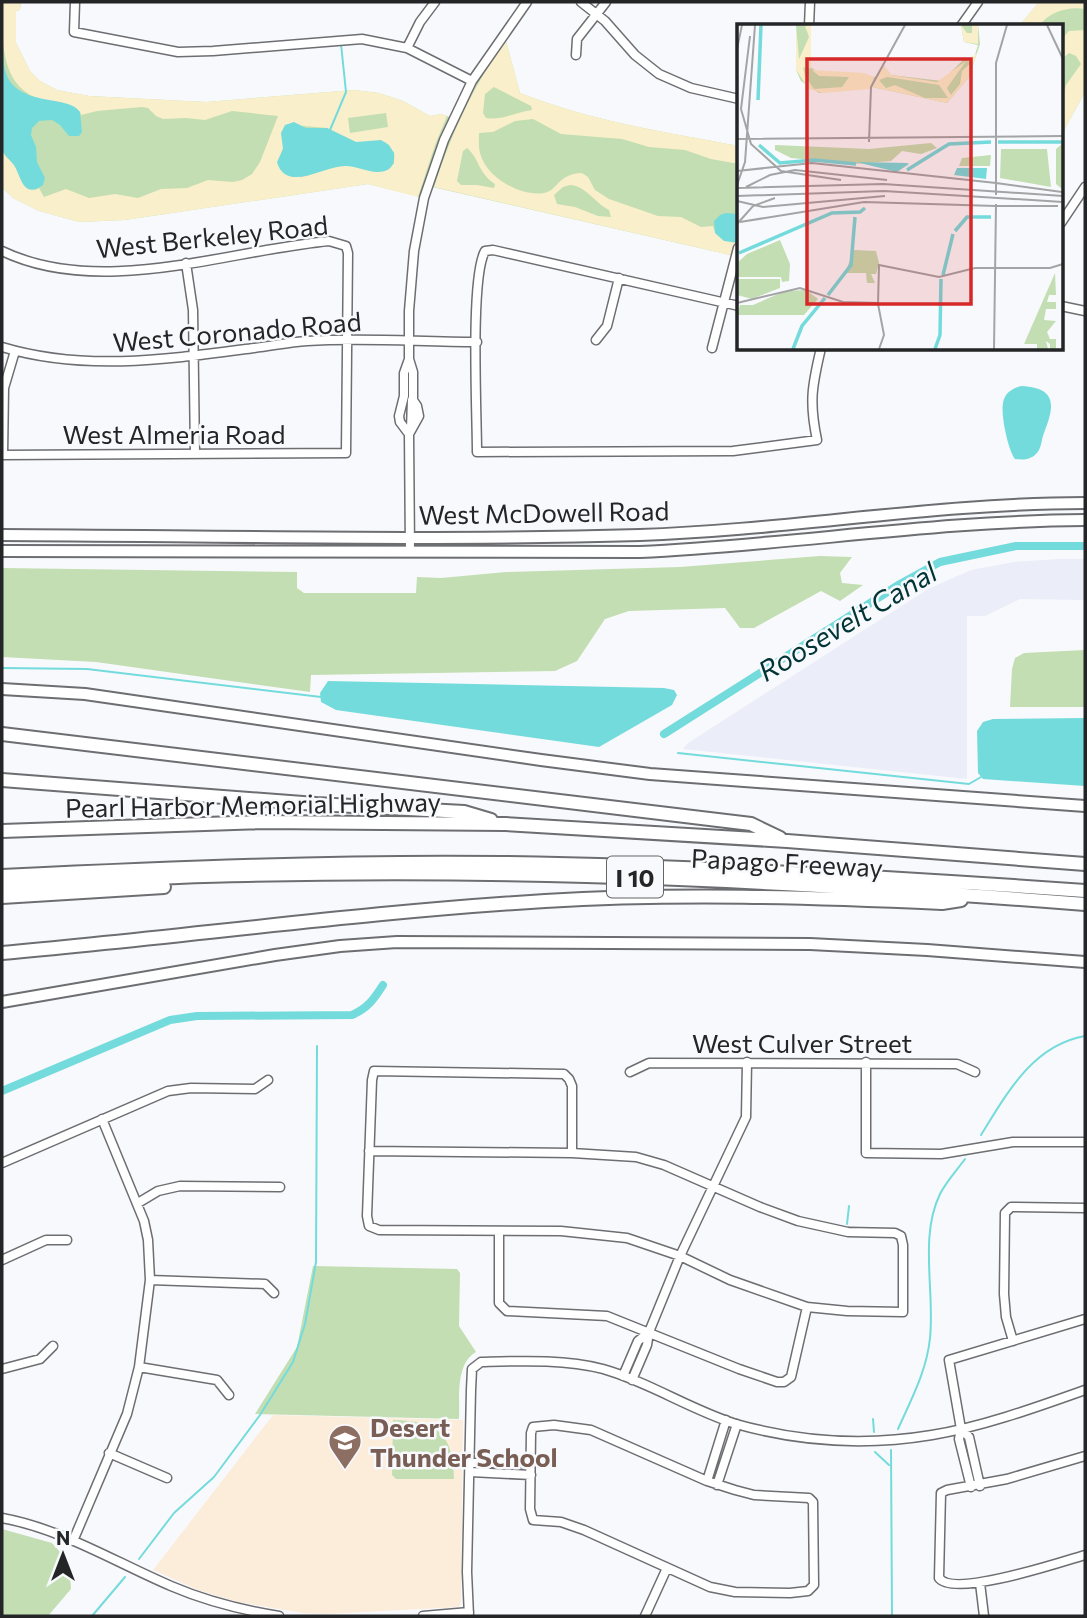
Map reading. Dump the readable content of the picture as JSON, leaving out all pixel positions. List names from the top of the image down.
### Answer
{
  "streets": {
    "highway": ["Pearl Harbor Memorial Highway", "Papago Freeway", "I 10"],
    "main road": ["West McDowell Road"],
    "street": [
      "West Berkeley Road",
      "West Coronado Road",
      "West Almeria Road",
      "West Culver Street"
    ]
  },
  "crossings": [
    ["West Berkeley Road", "West Coronado Road"],
    ["West Berkeley Road", "West Almeria Road"],
    ["West Coronado Road", "West Almeria Road"],
    ["Pearl Harbor Memorial Highway", "Papago Freeway"],
    ["Papago Freeway", "I 10"]
  ],
  "water": ["Roosevelt Canal"],
  "places": {
    "school or university": ["Desert Thunder School"]
  },
  "north": "top"
}
